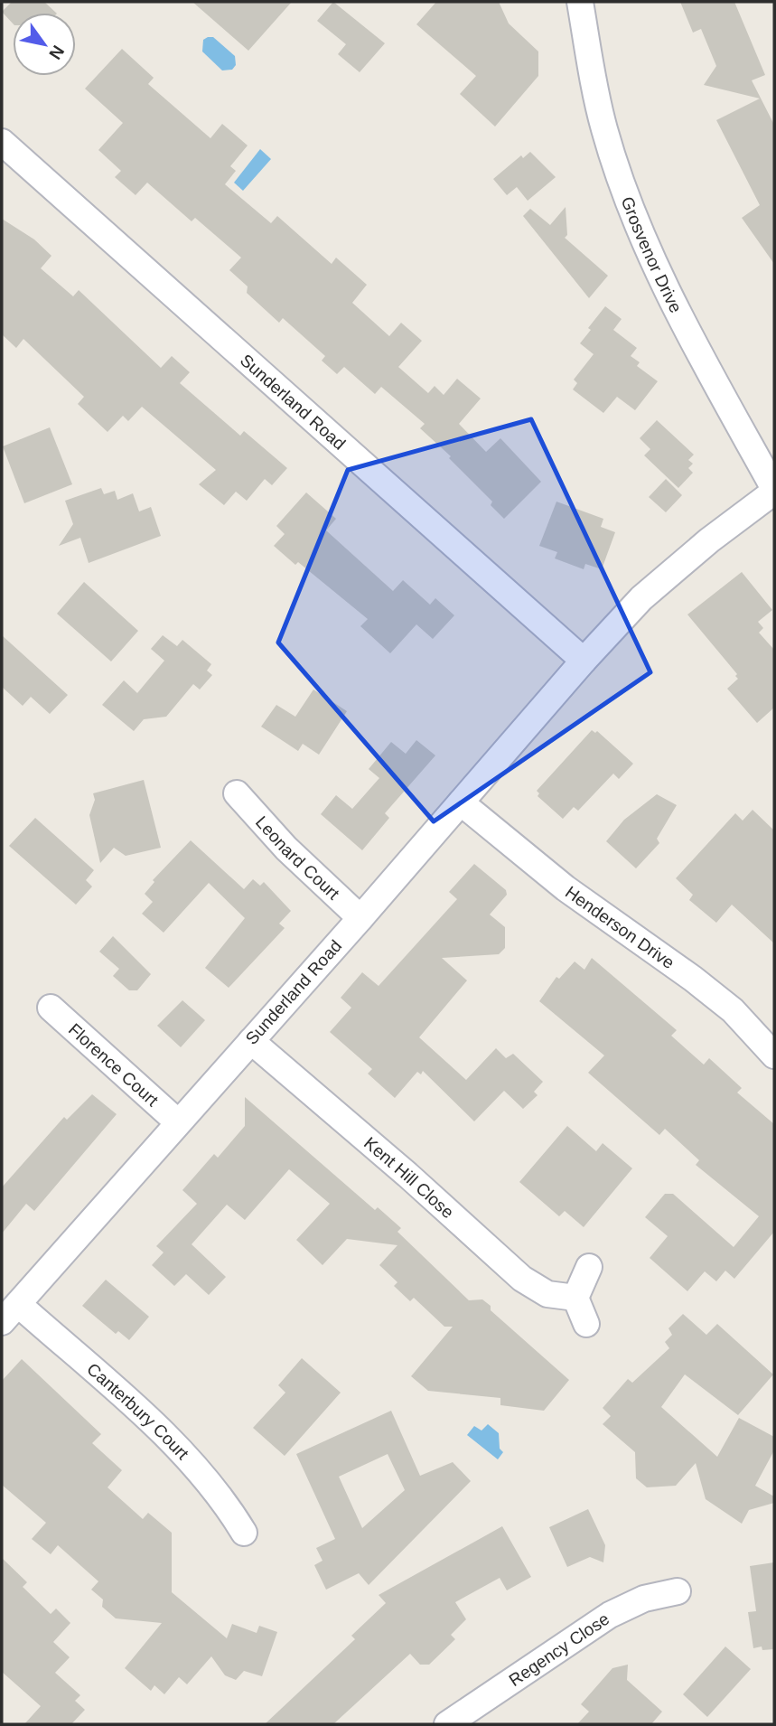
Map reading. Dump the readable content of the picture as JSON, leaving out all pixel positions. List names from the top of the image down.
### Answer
{
  "streets": {
    "street": [
      "Grosvenor Drive",
      "Sunderland Road",
      "Leonard Court",
      "Henderson Drive",
      "Florence Court",
      "Kent Hill Close",
      "Canterbury Court",
      "Regency Close"
    ]
  },
  "crossings": [
    ["Grosvenor Drive", "Sunderland Road"],
    ["Sunderland Road", "Leonard Court"],
    ["Sunderland Road", "Henderson Drive"],
    ["Sunderland Road", "Florence Court"],
    ["Sunderland Road", "Kent Hill Close"],
    ["Sunderland Road", "Canterbury Court"]
  ],
  "north": "bottom right"
}
